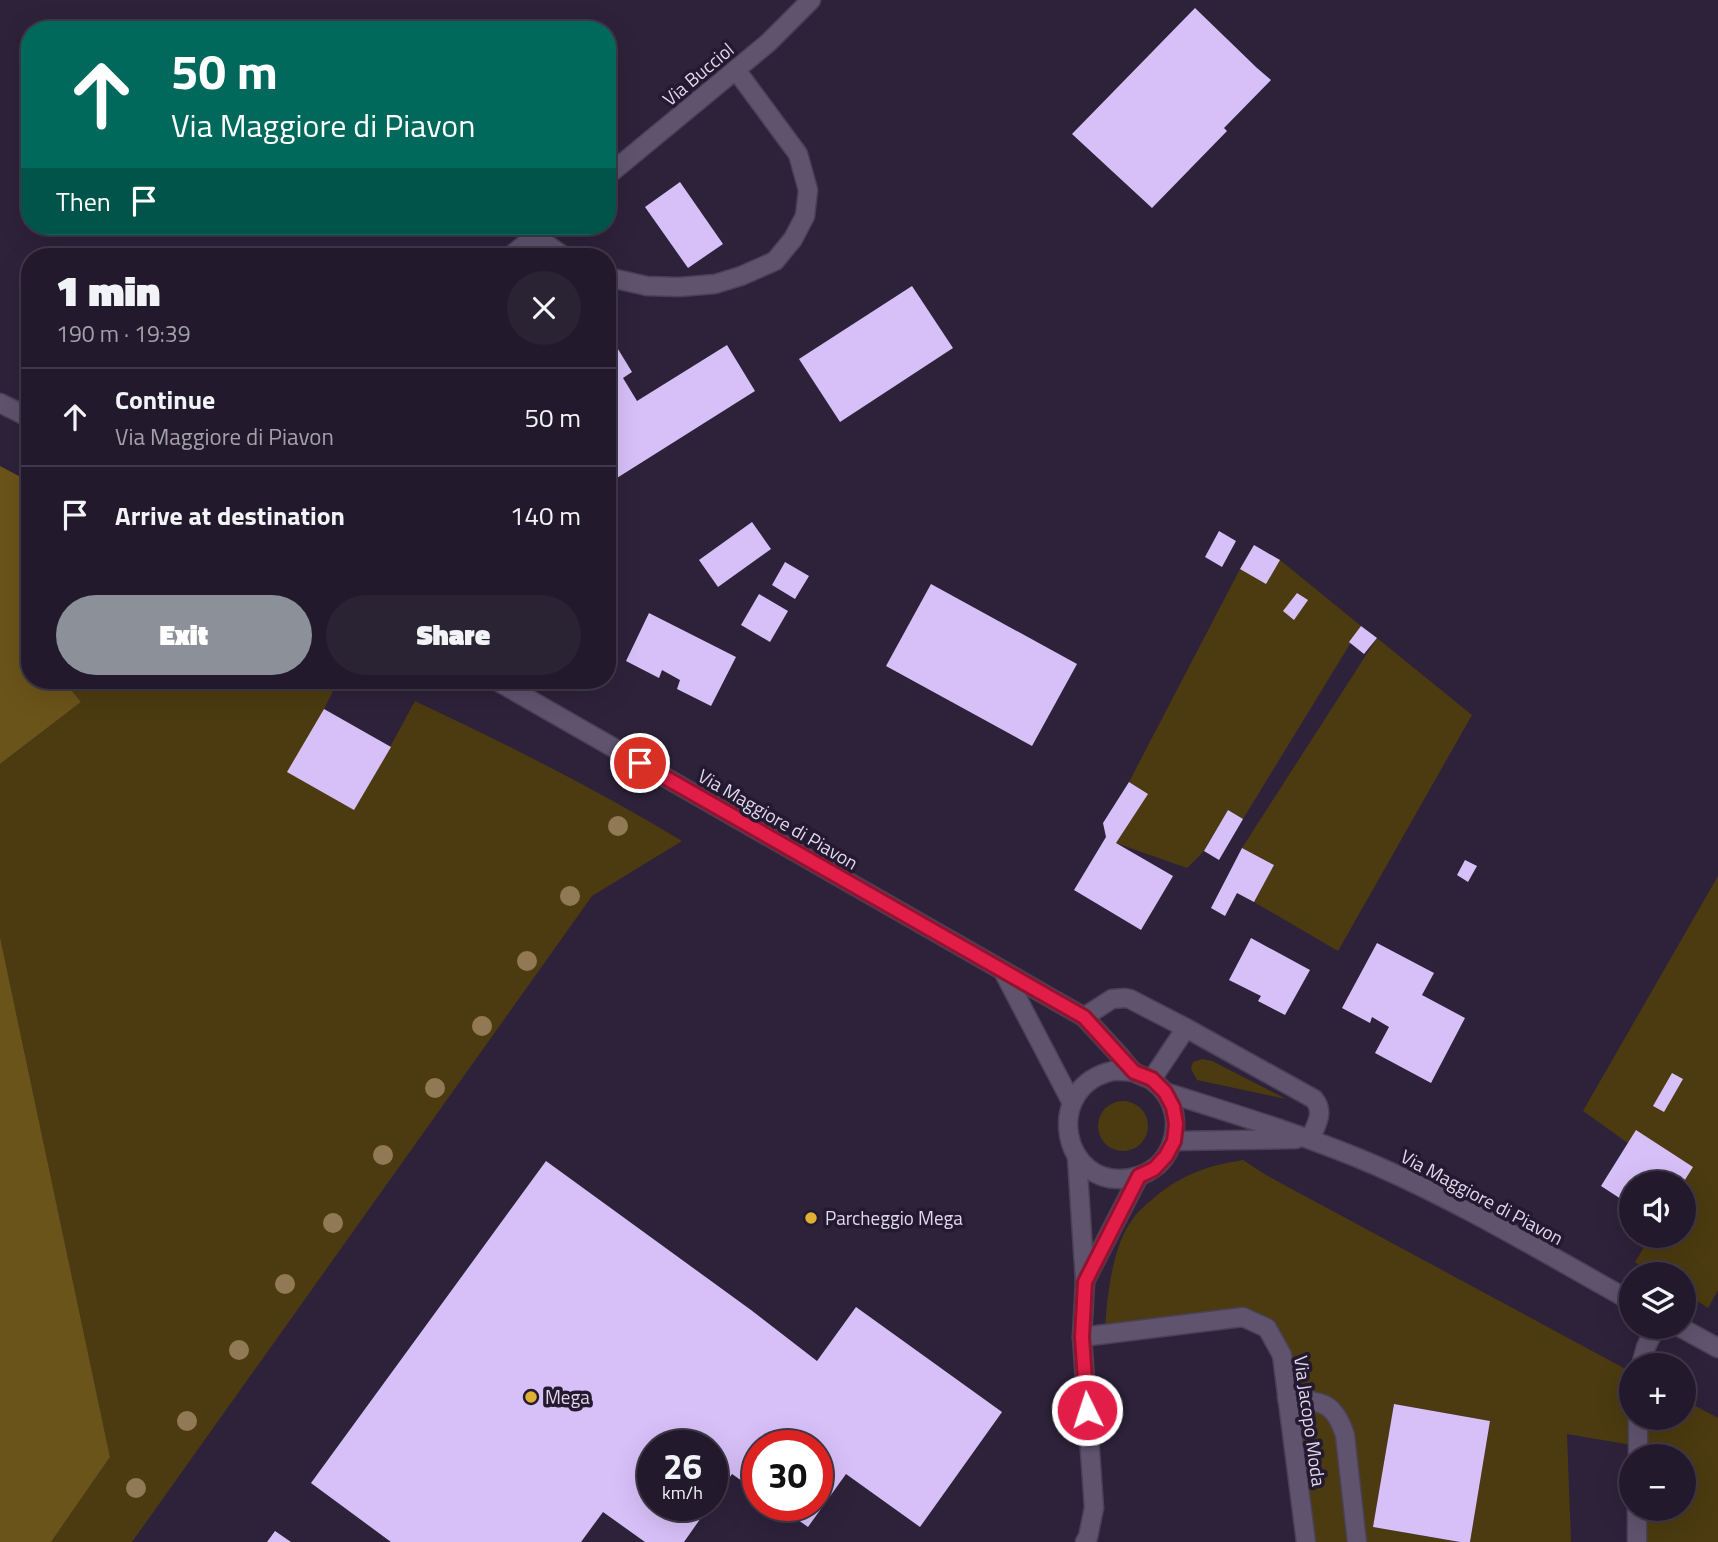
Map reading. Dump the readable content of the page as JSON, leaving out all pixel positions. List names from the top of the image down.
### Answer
{
  "streets": {
    "main road": ["Via Bucciol", "Via Maggiore di Piavon", "Via Jacopo Moda"]
  },
  "places": ["Parcheggio Mega", "Mega"],
  "page": {
    "turn": ["50 m", "Via Maggiore di Piavon"],
    "then": "Then",
    "heading": ["1 min", "190 m · 19:39"],
    "list": [
      {
        "name": "Continue",
        "note": "Via Maggiore di Piavon",
        "value": "50 m"
      },
      {
        "name": "Arrive at destination",
        "value": "140 m"
      }
    ],
    "buttons": ["Exit", "Share"],
    "map_buttons": ["+", "−"],
    "speed": "26 km/h",
    "limit": "30"
  }
}
